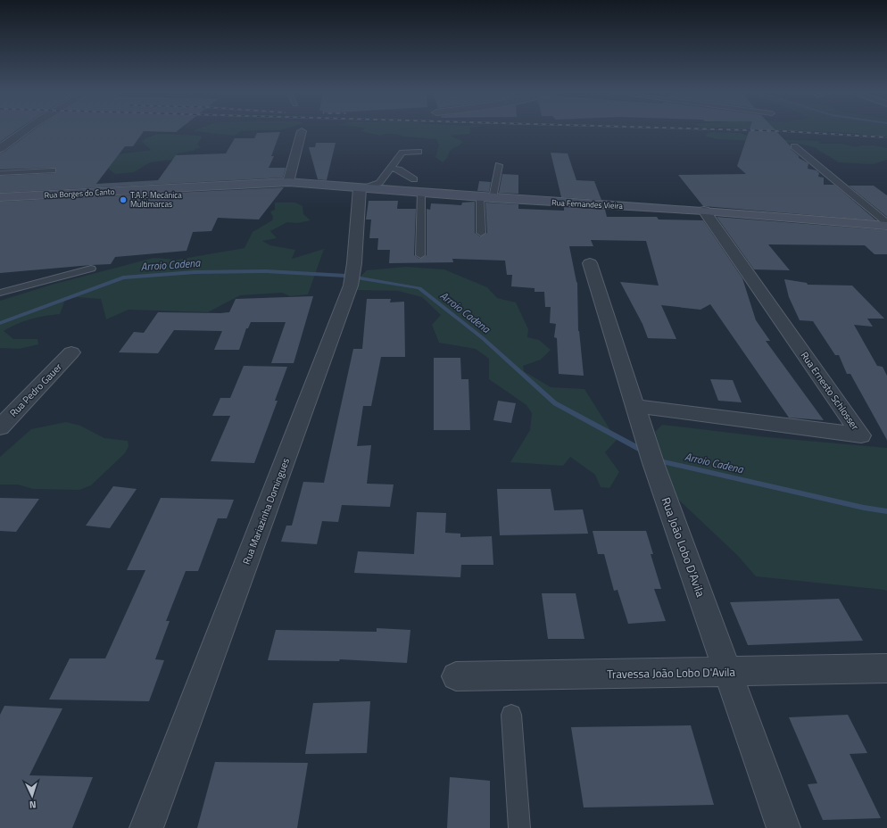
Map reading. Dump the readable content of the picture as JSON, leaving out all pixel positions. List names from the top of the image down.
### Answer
{
  "streets": {
    "street": [
      "Rua Borges do Canto",
      "Rua Fernandes Vieira",
      "Rua Pedro Gauer",
      "Rua Ernesto Schlosser",
      "Rua Mariazinha Domingues",
      "Rua João Lobo D'Avila",
      "Travessa João Lobo D'Avila"
    ]
  },
  "crossings": [
    ["Rua Borges do Canto", "Rua Fernandes Vieira"],
    ["Rua Fernandes Vieira", "Rua Ernesto Schlosser"],
    ["Rua Fernandes Vieira", "Rua Mariazinha Domingues"],
    ["Rua Ernesto Schlosser", "Rua João Lobo D'Avila"],
    ["Rua João Lobo D'Avila", "Travessa João Lobo D'Avila"]
  ],
  "water": ["Arroio Cadena"],
  "places": ["T.A.P. Mecânica Multimarcas"],
  "north": "bottom"
}
